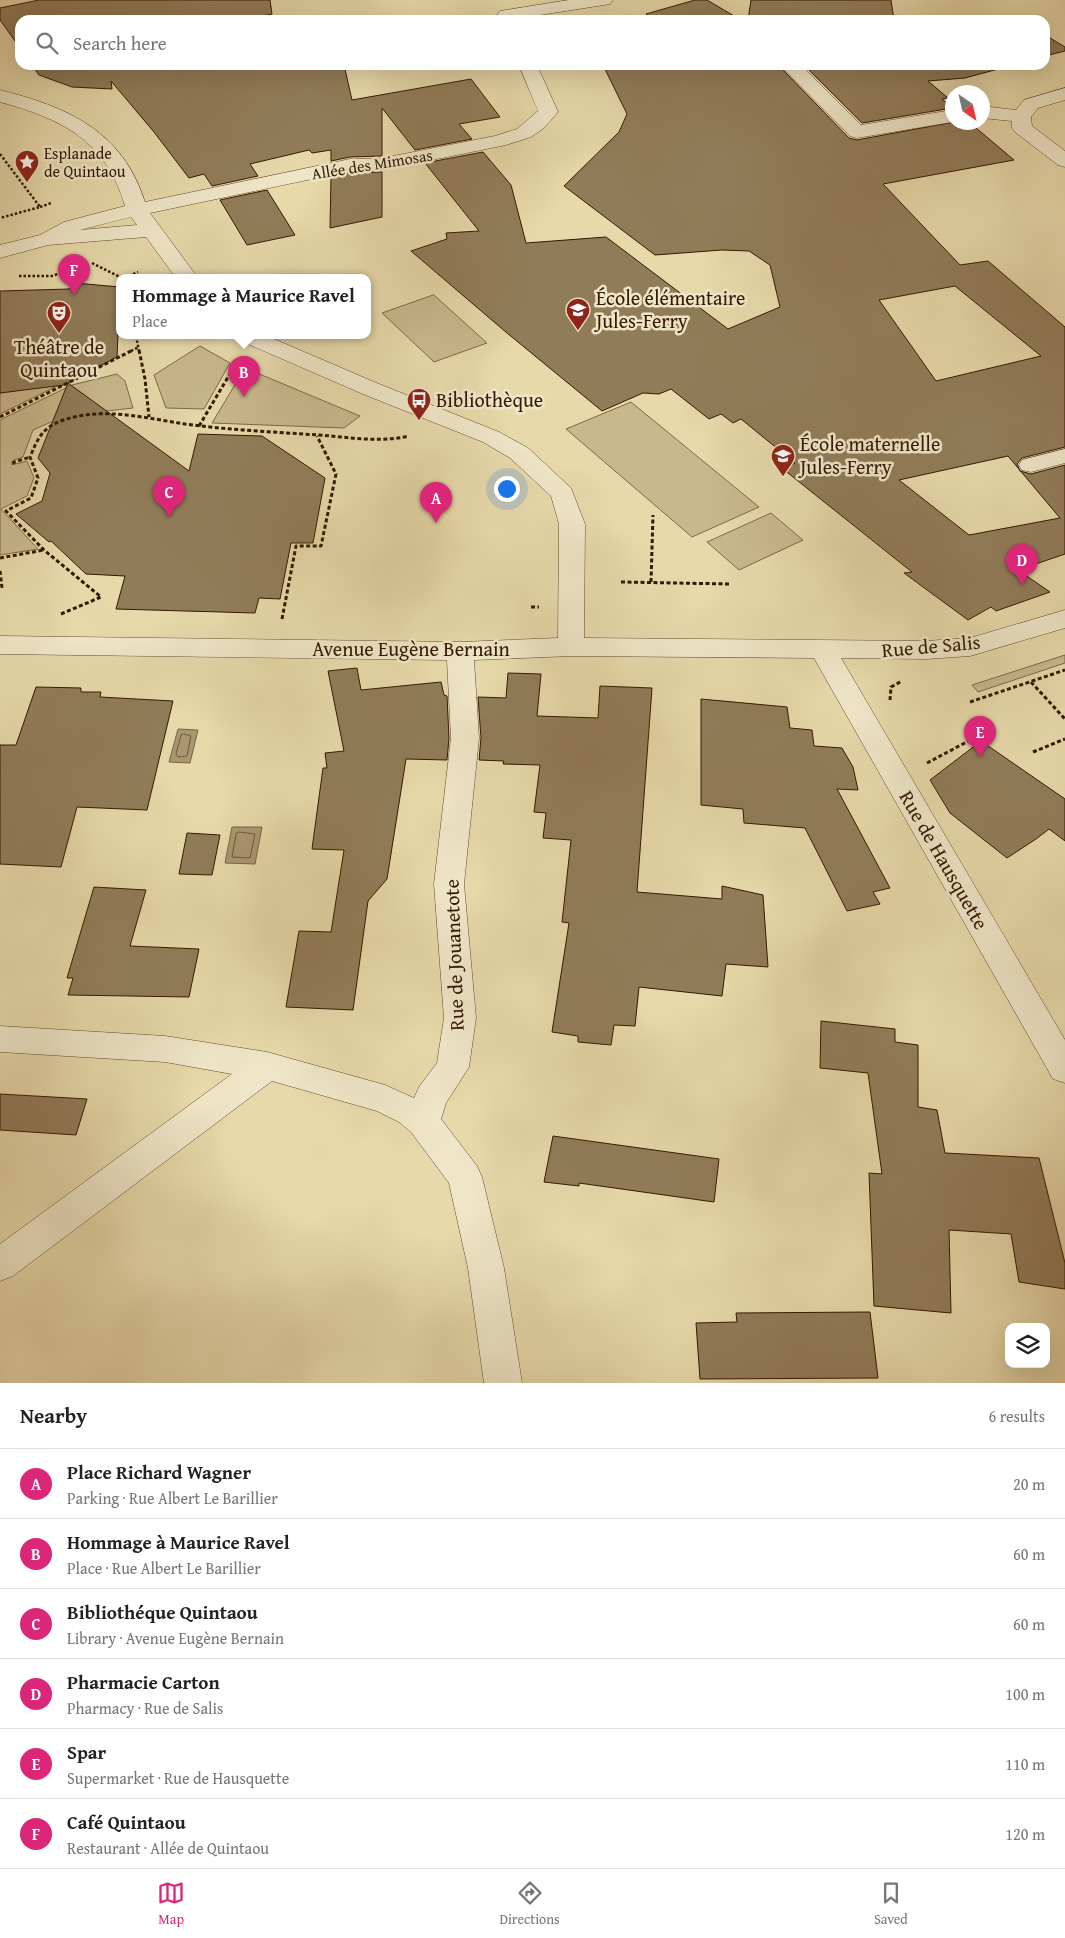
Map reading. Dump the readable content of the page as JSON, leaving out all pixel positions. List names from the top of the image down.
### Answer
{
  "streets": {
    "street": [
      "Allée des Mimosas",
      "Rue de Salis",
      "Avenue Eugène Bernain",
      "Rue de Hausquette",
      "Rue de Jouanetote"
    ]
  },
  "crossings": [
    ["Rue de Salis", "Avenue Eugène Bernain"],
    ["Rue de Salis", "Rue de Hausquette"],
    ["Avenue Eugène Bernain", "Rue de Hausquette"],
    ["Avenue Eugène Bernain", "Rue de Jouanetote"]
  ],
  "places": {
    "place": ["Esplanade de Quintaou"],
    "school or university": ["École élémentaire Jules-Ferry", "École maternelle Jules-Ferry"],
    "theatre": ["Théâtre de Quintaou"],
    "bus stop": ["Bibliothèque"]
  },
  "north": "bottom right",
  "page": {
    "search": "Search here",
    "pins": [
      "F",
      "B",
      "C",
      "A",
      "D",
      "E"
    ],
    "popup": ["Hommage à Maurice Ravel", "Place"],
    "heading": ["Nearby", "6 results"],
    "list": [
      {
        "mark": "A",
        "name": "Place Richard Wagner",
        "note": "Parking · Rue Albert Le Barillier",
        "value": "20 m"
      },
      {
        "mark": "B",
        "name": "Hommage à Maurice Ravel",
        "note": "Place · Rue Albert Le Barillier",
        "value": "60 m"
      },
      {
        "mark": "C",
        "name": "Bibliothéque Quintaou",
        "note": "Library · Avenue Eugène Bernain",
        "value": "60 m"
      },
      {
        "mark": "D",
        "name": "Pharmacie Carton",
        "note": "Pharmacy · Rue de Salis",
        "value": "100 m"
      },
      {
        "mark": "E",
        "name": "Spar",
        "note": "Supermarket · Rue de Hausquette",
        "value": "110 m"
      },
      {
        "mark": "F",
        "name": "Café Quintaou",
        "note": "Restaurant · Allée de Quintaou",
        "value": "120 m"
      }
    ],
    "nav": ["Map", "Directions", "Saved"]
  }
}
